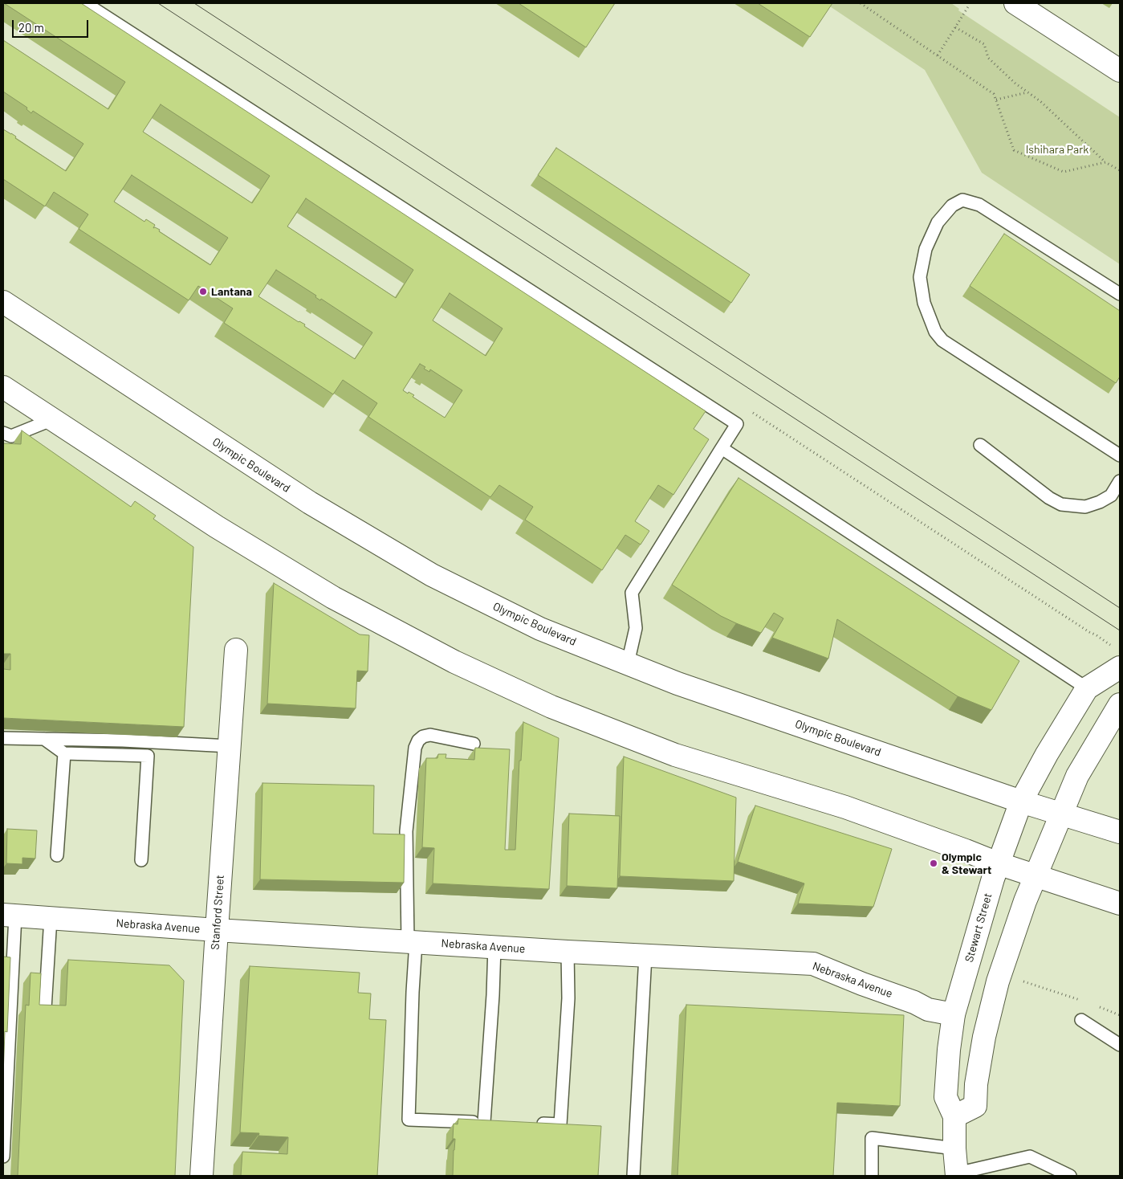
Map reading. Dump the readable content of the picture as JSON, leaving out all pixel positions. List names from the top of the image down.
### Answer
{
  "streets": {
    "street": [
      "Olympic Boulevard",
      "Stanford Street",
      "Nebraska Avenue",
      "Stewart Street"
    ]
  },
  "crossings": [
    ["Olympic Boulevard", "Stewart Street"],
    ["Stanford Street", "Nebraska Avenue"],
    ["Nebraska Avenue", "Stewart Street"]
  ],
  "parks": ["Ishihara Park"],
  "places": ["Lantana", "Olympic & Stewart"],
  "scale_bar": "20 m"
}
